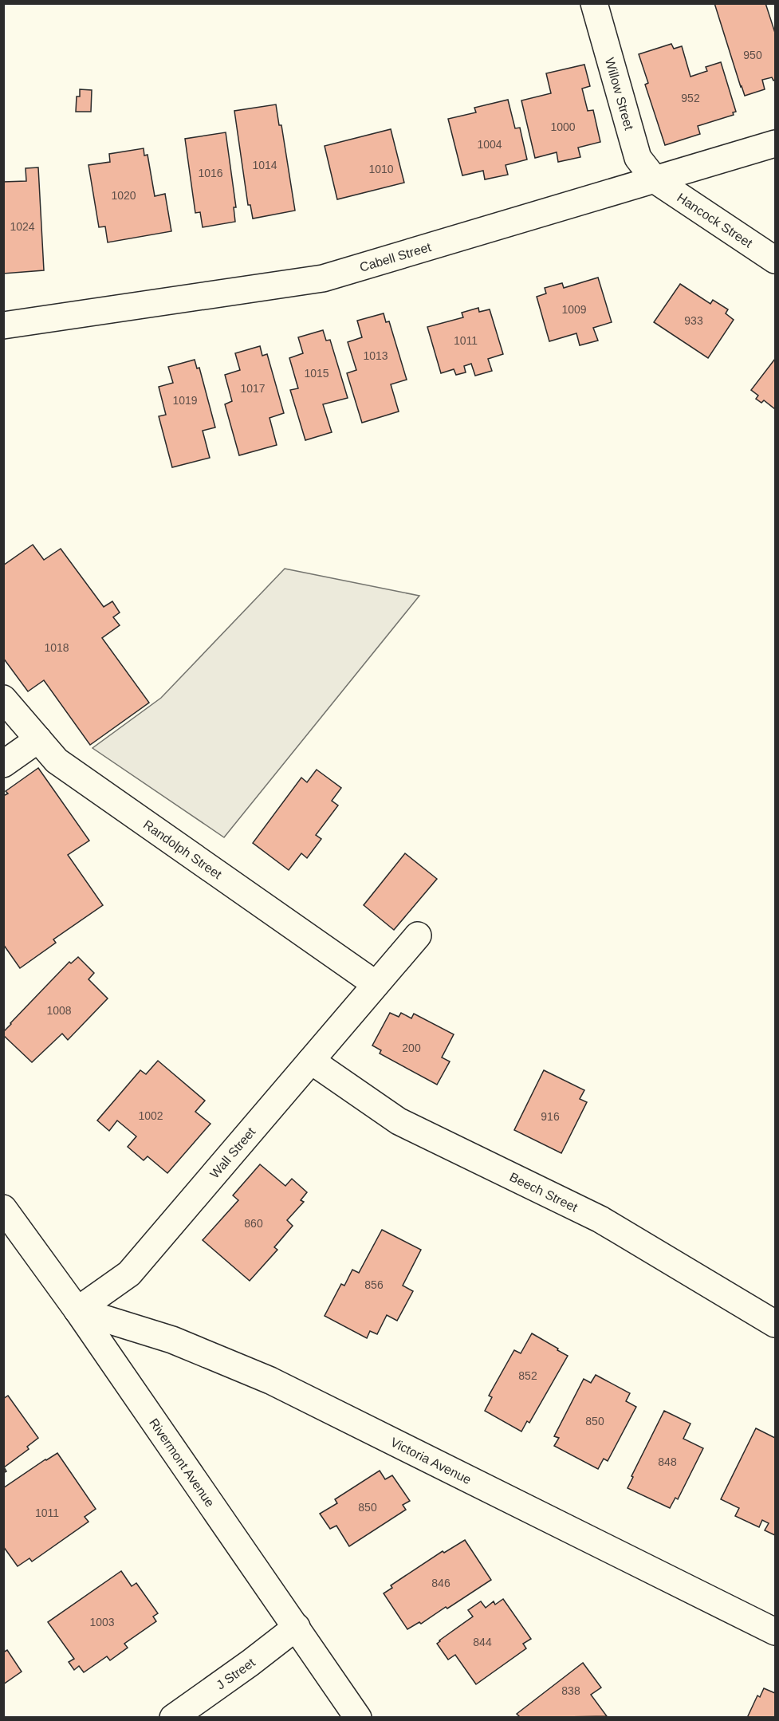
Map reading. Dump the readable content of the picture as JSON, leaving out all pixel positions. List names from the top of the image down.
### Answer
{
  "streets": {
    "street": [
      "Willow Street",
      "Hancock Street",
      "Cabell Street",
      "Randolph Street",
      "Wall Street",
      "Beech Street",
      "Victoria Avenue",
      "Rivermont Avenue",
      "J Street"
    ]
  },
  "crossings": [
    ["Willow Street", "Hancock Street"],
    ["Willow Street", "Cabell Street"],
    ["Hancock Street", "Cabell Street"],
    ["Randolph Street", "Wall Street"],
    ["Wall Street", "Beech Street"],
    ["Wall Street", "Victoria Avenue"],
    ["Wall Street", "Rivermont Avenue"],
    ["Victoria Avenue", "Rivermont Avenue"],
    ["Rivermont Avenue", "J Street"]
  ],
  "house_numbers": [
    "950",
    "952",
    "1000",
    "1004",
    "1014",
    "1010",
    "1016",
    "1020",
    "1024",
    "1009",
    "933",
    "1011",
    "1013",
    "1015",
    "1017",
    "1019",
    "1018",
    "1008",
    "200",
    "1002",
    "916",
    "860",
    "856",
    "852",
    "850",
    "848",
    "850",
    "1011",
    "846",
    "1003",
    "844",
    "838"
  ]
}
